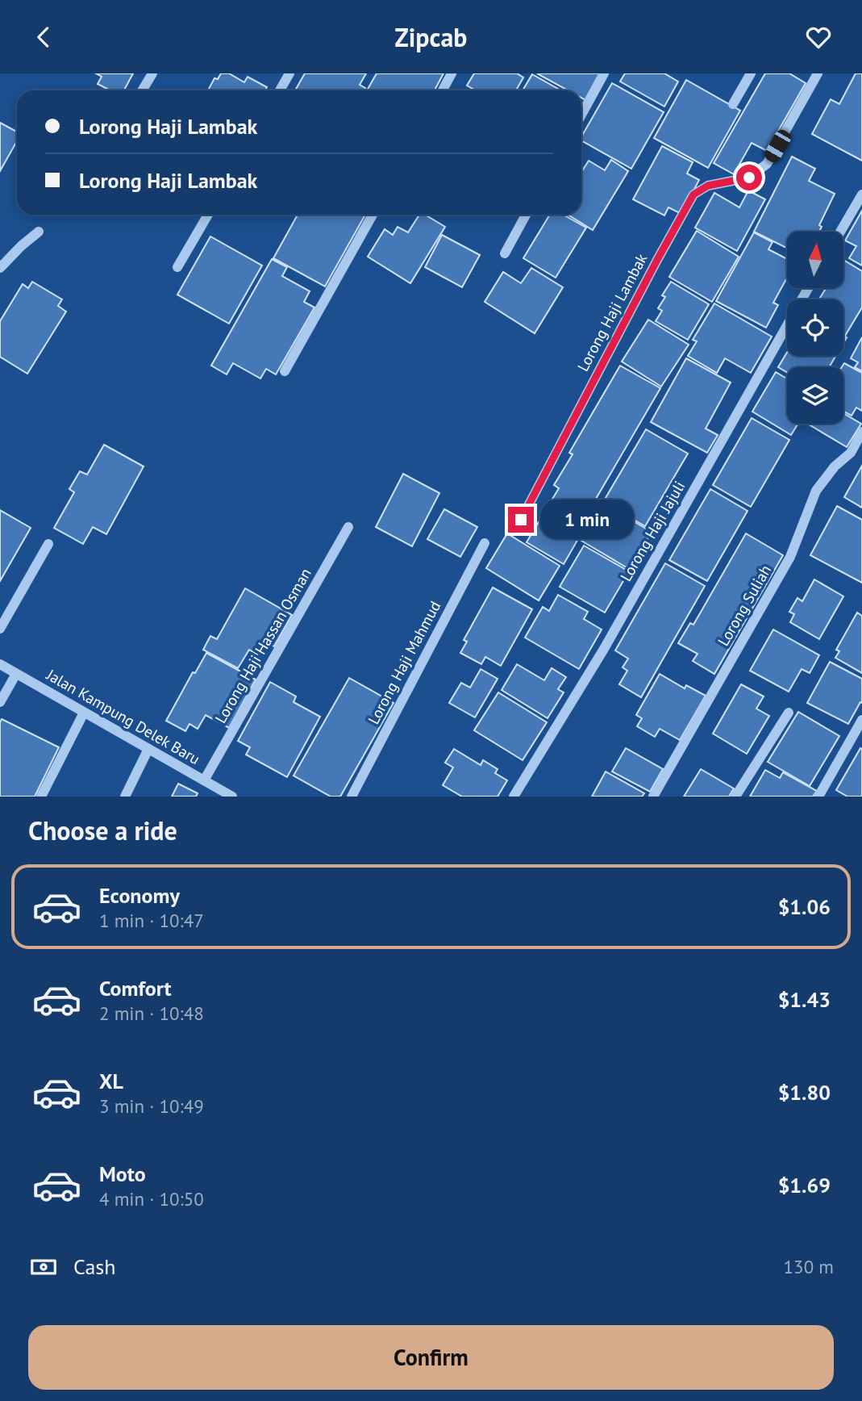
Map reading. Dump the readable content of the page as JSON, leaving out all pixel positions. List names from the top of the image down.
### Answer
{
  "streets": {
    "street": [
      "Lorong Haji Lambak",
      "Lorong Haji Jajuli",
      "Lorong Suliah",
      "Lorong Haji Hassan Osman",
      "Lorong Haji Mahmud",
      "Jalan Kampung Delek Baru"
    ]
  },
  "crossings": [
    ["Lorong Haji Hassan Osman", "Jalan Kampung Delek Baru"]
  ],
  "north": "top",
  "page": {
    "header": "Zipcab",
    "banner": ["Lorong Haji Lambak", "Lorong Haji Lambak"],
    "bubble": "1 min",
    "heading": "Choose a ride",
    "list": [
      {
        "name": "Economy",
        "note": "1 min · 10:47",
        "value": "$1.06"
      },
      {
        "name": "Comfort",
        "note": "2 min · 10:48",
        "value": "$1.43"
      },
      {
        "name": "XL",
        "note": "3 min · 10:49",
        "value": "$1.80"
      },
      {
        "name": "Moto",
        "note": "4 min · 10:50",
        "value": "$1.69"
      }
    ],
    "pay": ["Cash", "130 m"],
    "buttons": "Confirm"
  }
}
